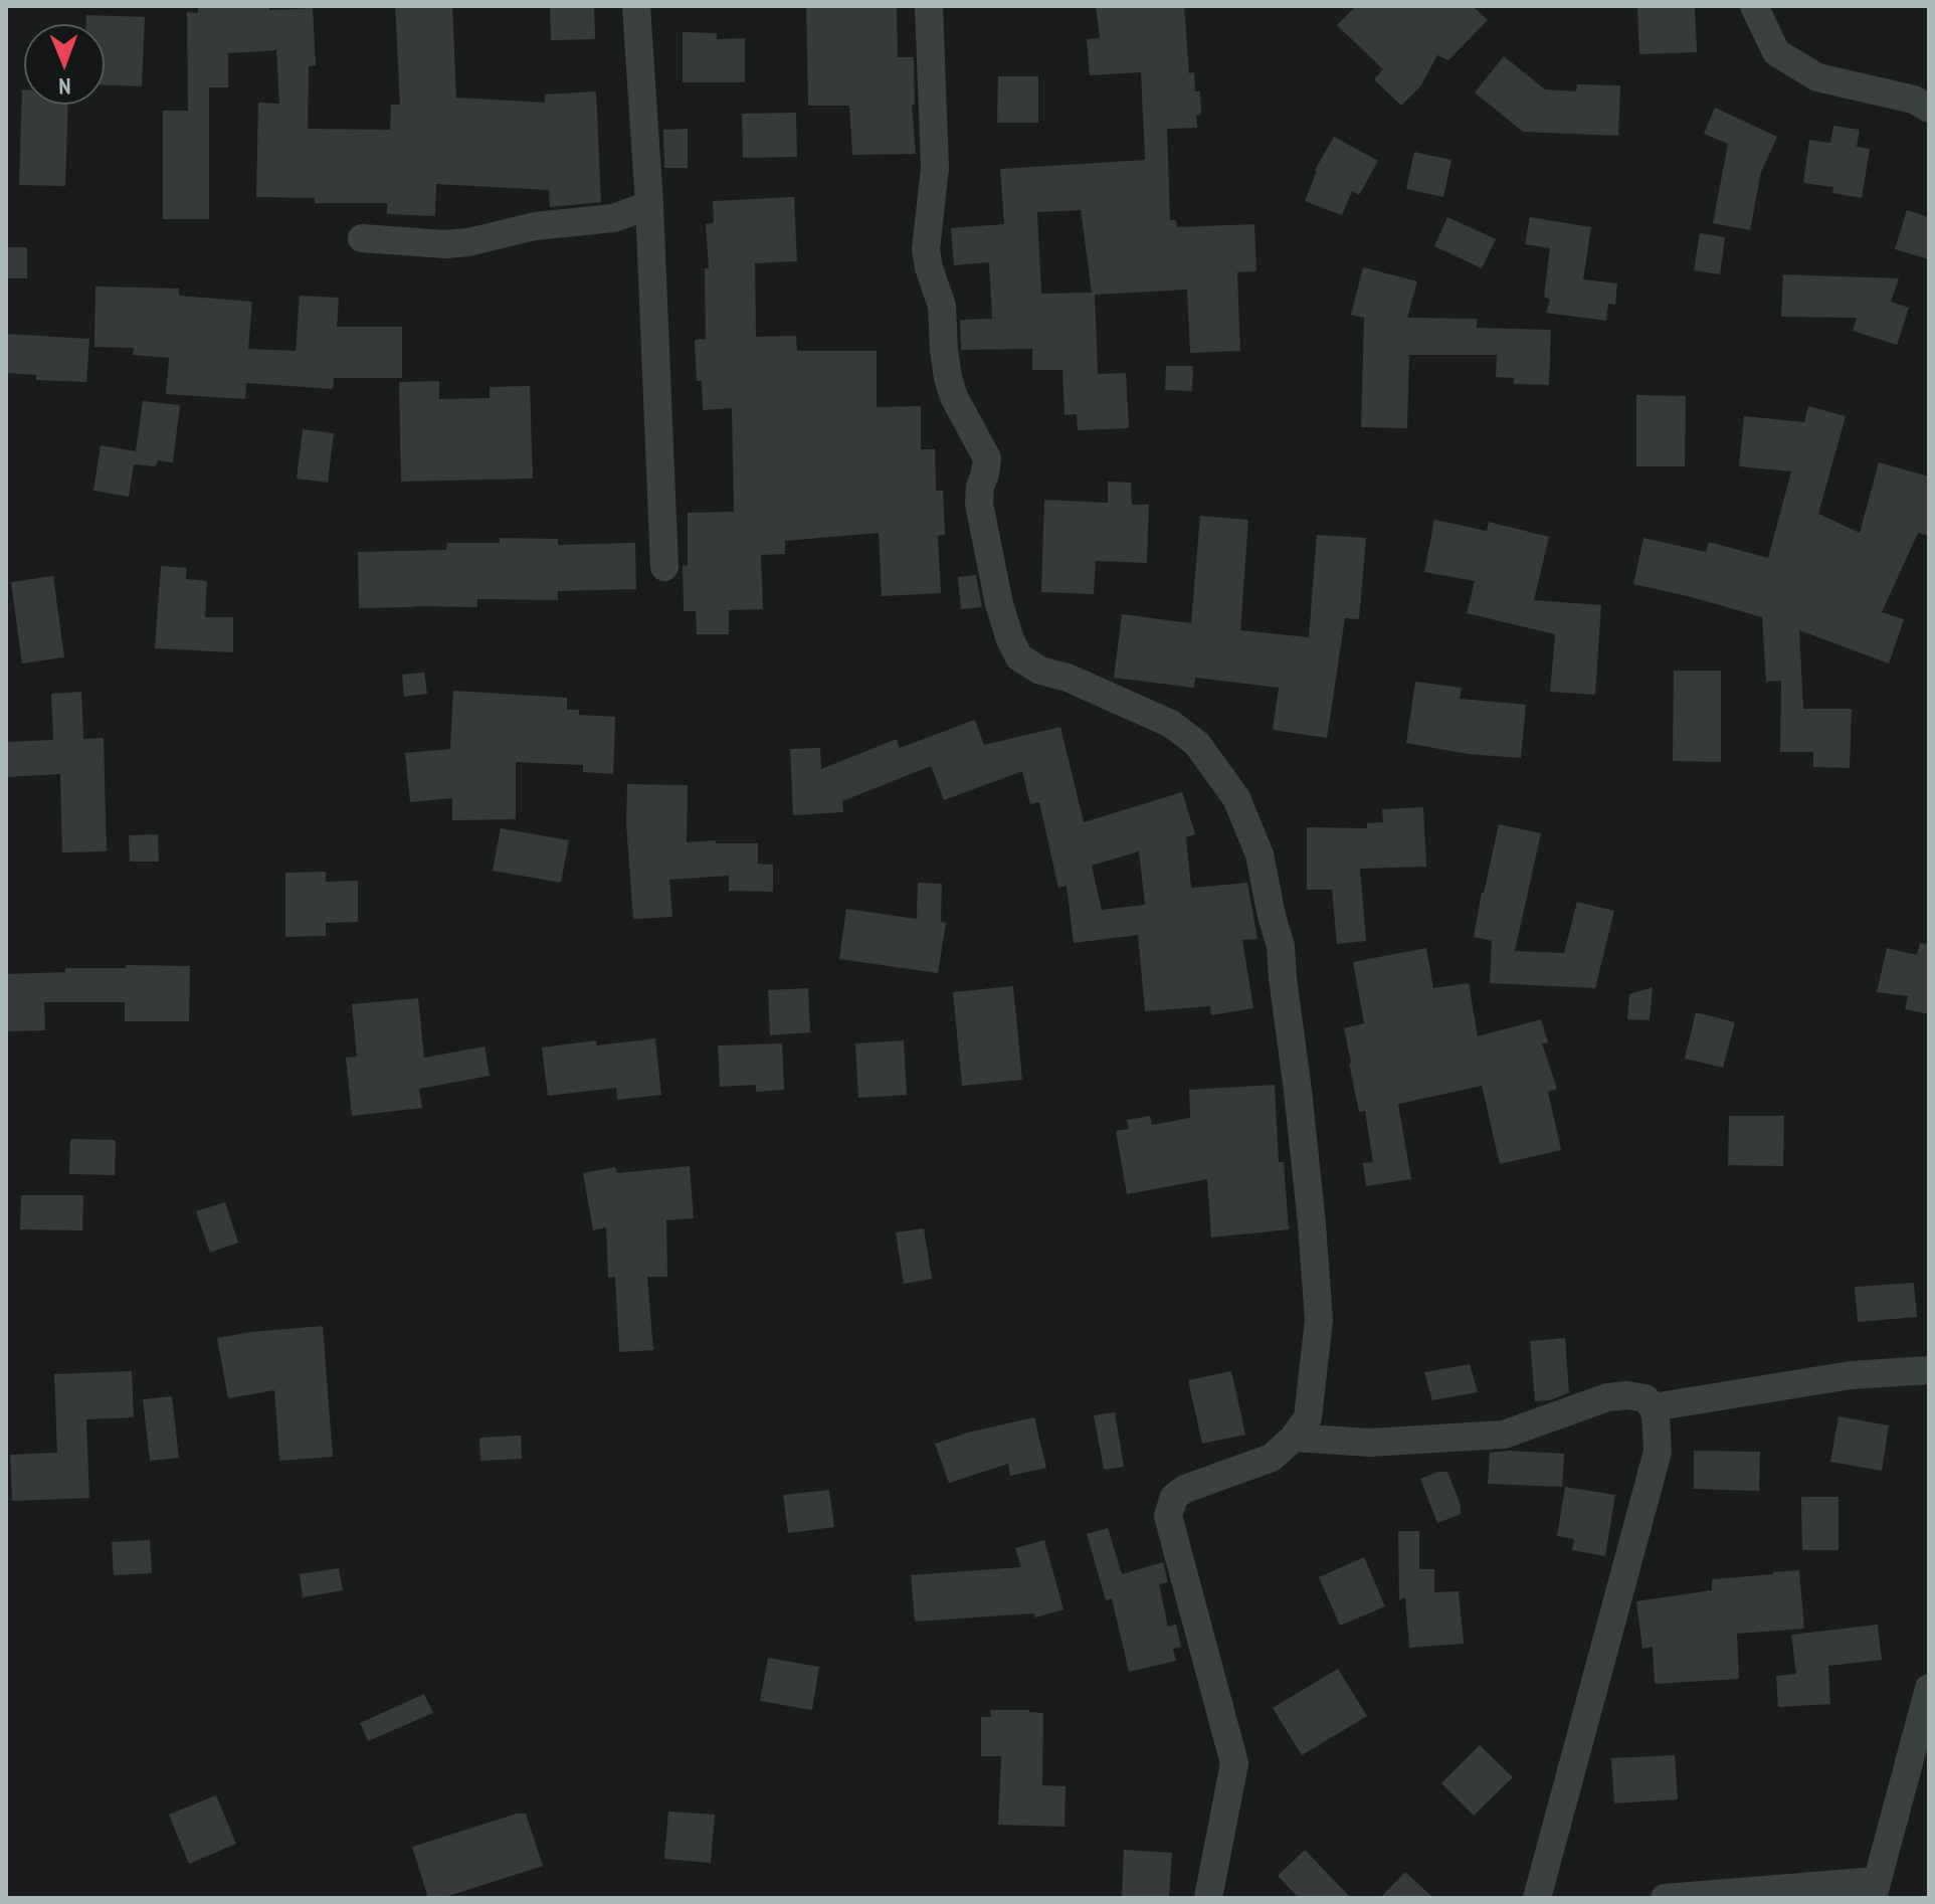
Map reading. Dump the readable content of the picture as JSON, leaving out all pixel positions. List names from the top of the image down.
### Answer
{
  "north": "bottom"
}
